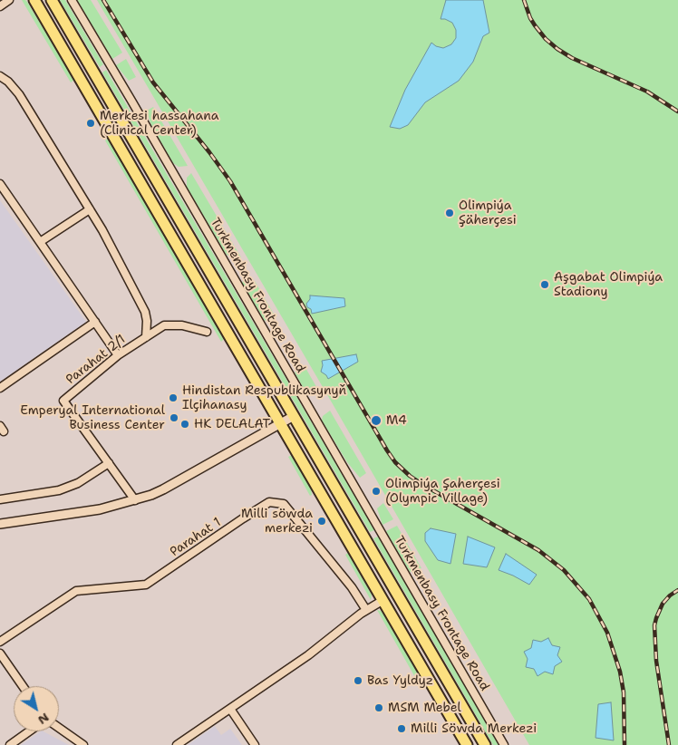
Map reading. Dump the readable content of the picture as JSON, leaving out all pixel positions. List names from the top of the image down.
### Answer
{
  "streets": {
    "street": ["Turkmenbasy Frontage Road", "Parahat 2/1", "Parahat 1"]
  },
  "places": [
    "Merkesi hassahana (Clinical Center)",
    "Olimpiýa Şäherçesi",
    "Aşgabat Olimpiýa Stadiony",
    "Hindistan Respublikasynyň Ilçihanasy",
    "Emperyal International Business Center",
    "M4",
    "HK DELALAT",
    "Olimpiýa Şaherçesi (Olympic Village)",
    "Milli söwda merkezi",
    "Bas Yyldyz",
    "MSM Mebel",
    "Milli Söwda Merkezi"
  ],
  "north": "bottom right"
}
